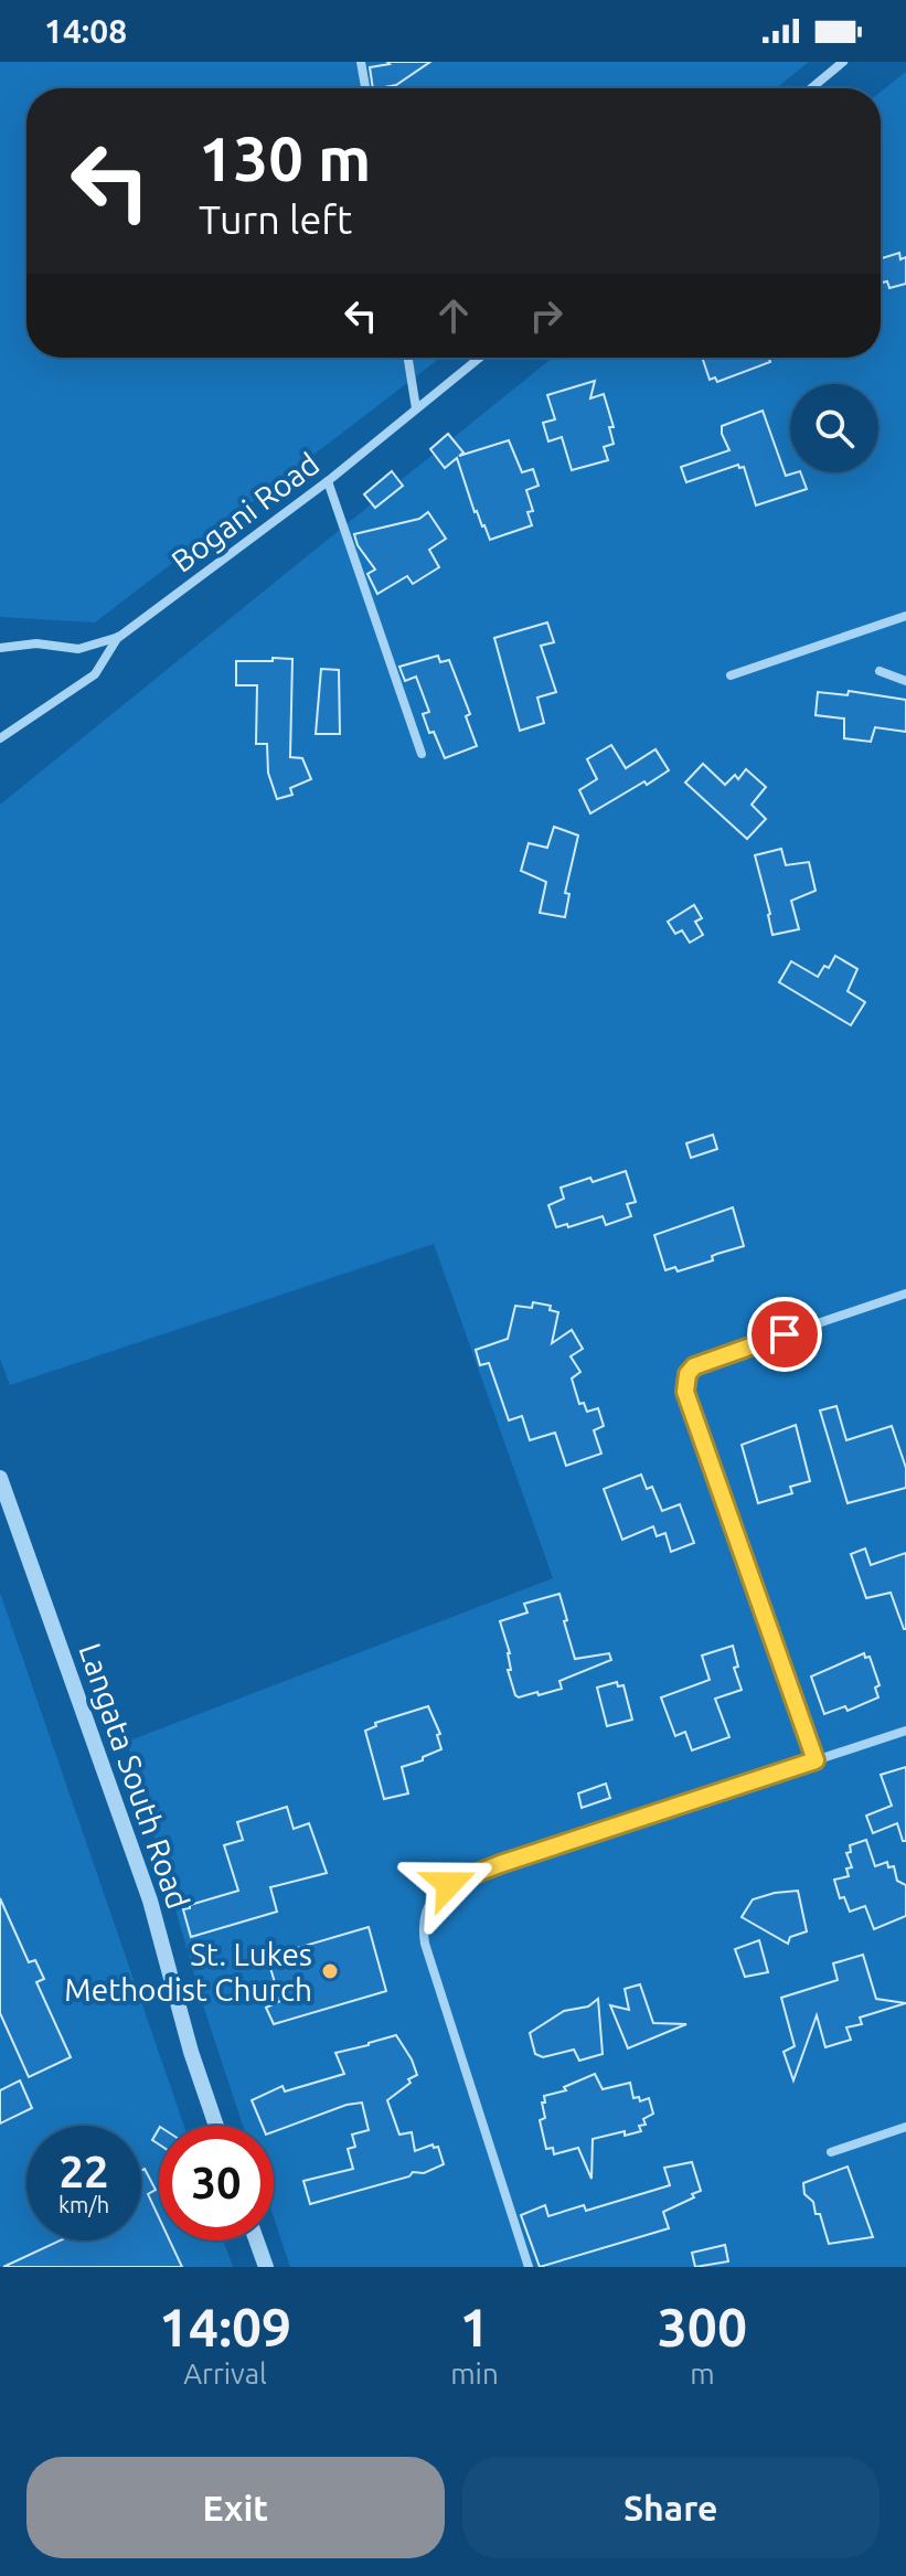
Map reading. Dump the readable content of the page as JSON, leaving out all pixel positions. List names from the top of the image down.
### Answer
{
  "streets": {
    "street": ["Bogani Road", "Langata South Road"]
  },
  "places": ["St. Lukes Methodist Church"],
  "page": {
    "status": "14:08",
    "turn": ["130 m", "Turn left"],
    "speed": "22 km/h",
    "limit": "30",
    "eta": [
      "14:09",
      "Arrival",
      "1",
      "min",
      "300",
      "m"
    ],
    "buttons": ["Exit", "Share"]
  }
}
